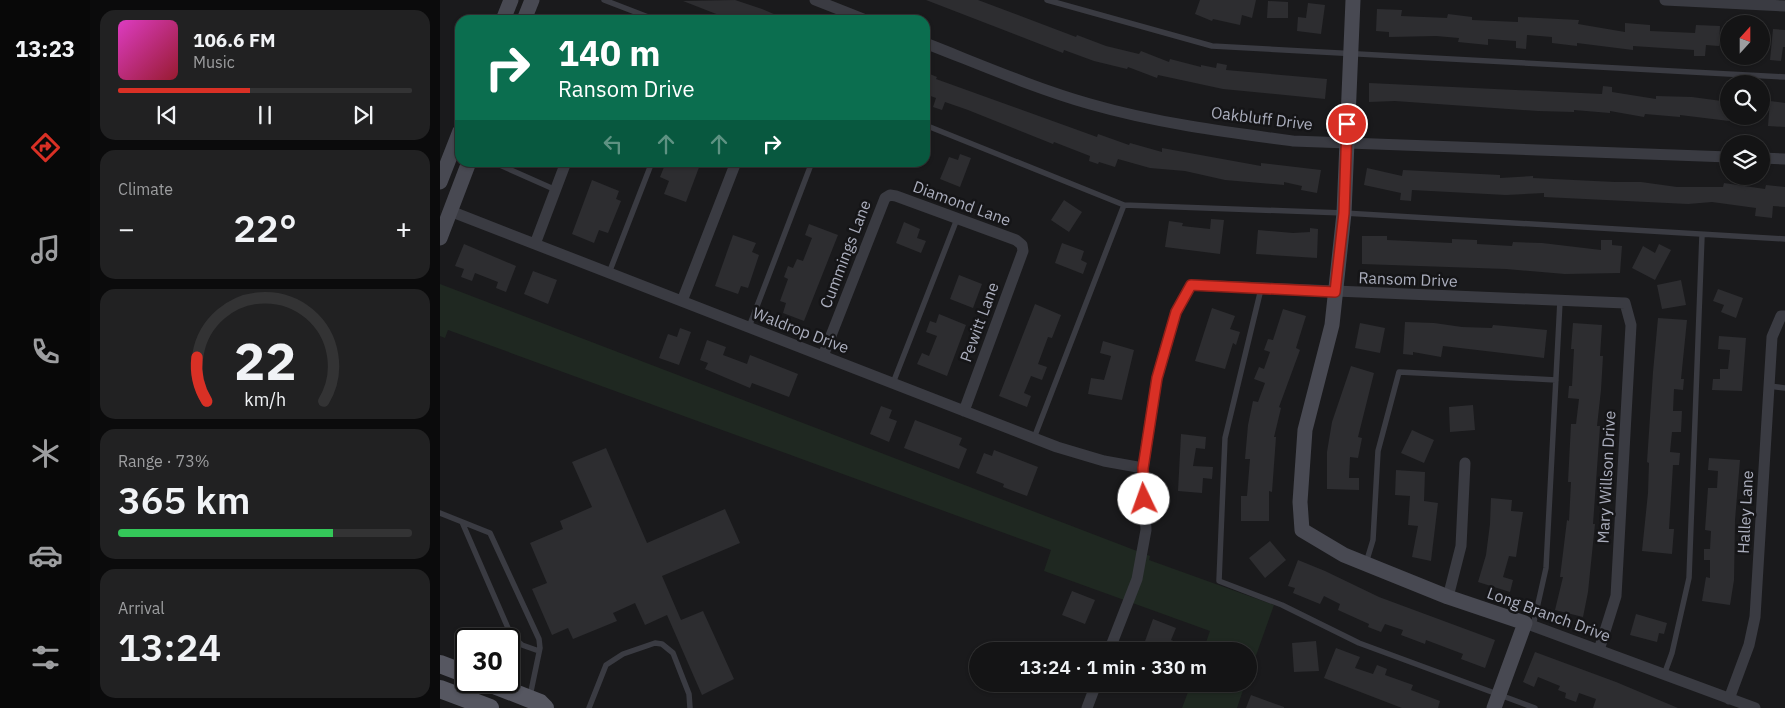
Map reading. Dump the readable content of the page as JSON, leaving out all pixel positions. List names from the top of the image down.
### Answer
{
  "streets": {
    "street": [
      "Oakbluff Drive",
      "Diamond Lane",
      "Cummings Lane",
      "Ransom Drive",
      "Pewitt Lane",
      "Waldrop Drive",
      "Mary Willson Drive",
      "Halley Lane",
      "Long Branch Drive"
    ]
  },
  "crossings": [
    ["Diamond Lane", "Cummings Lane"],
    ["Diamond Lane", "Pewitt Lane"],
    ["Cummings Lane", "Waldrop Drive"],
    ["Ransom Drive", "Waldrop Drive"],
    ["Ransom Drive", "Mary Willson Drive"],
    ["Ransom Drive", "Long Branch Drive"],
    ["Pewitt Lane", "Waldrop Drive"],
    ["Mary Willson Drive", "Long Branch Drive"],
    ["Halley Lane", "Long Branch Drive"]
  ],
  "north": "top",
  "page": {
    "tabs": "13:23",
    "turn": ["140 m", "Ransom Drive"],
    "song": ["106.6 FM", "Music"],
    "tile": [
      "Climate",
      ["Range · 73%", "365 km"],
      ["Arrival", "13:24"]
    ],
    "heat": ["−", "22°", "+"],
    "limit": "30",
    "trip": "13:24 · 1 min · 330 m",
    "gauge": ["22", "km/h"]
  }
}
